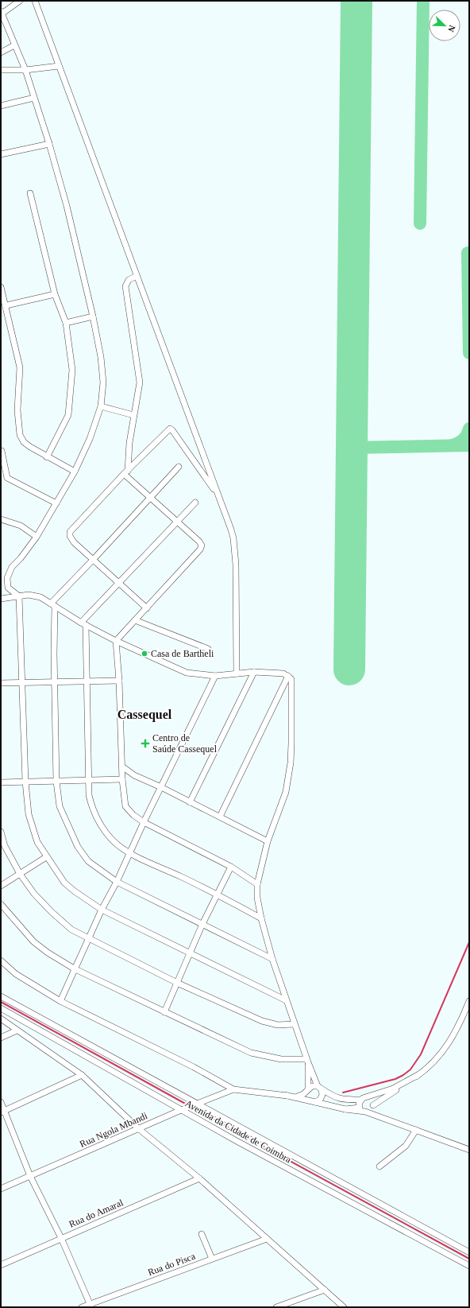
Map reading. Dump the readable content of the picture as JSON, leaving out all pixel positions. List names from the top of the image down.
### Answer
{
  "streets": {
    "street": [
      "Rua Ngola Mbandi",
      "Avenida da Cidade de Coimbra",
      "Rua do Amaral",
      "Rua do Pisca"
    ]
  },
  "crossings": [
    ["Rua Ngola Mbandi", "Avenida da Cidade de Coimbra"]
  ],
  "districts": ["Cassequel"],
  "places": {
    "other": ["Casa de Bartheli"],
    "health": ["Centro de Saúde Cassequel"]
  },
  "north": "bottom right"
}
